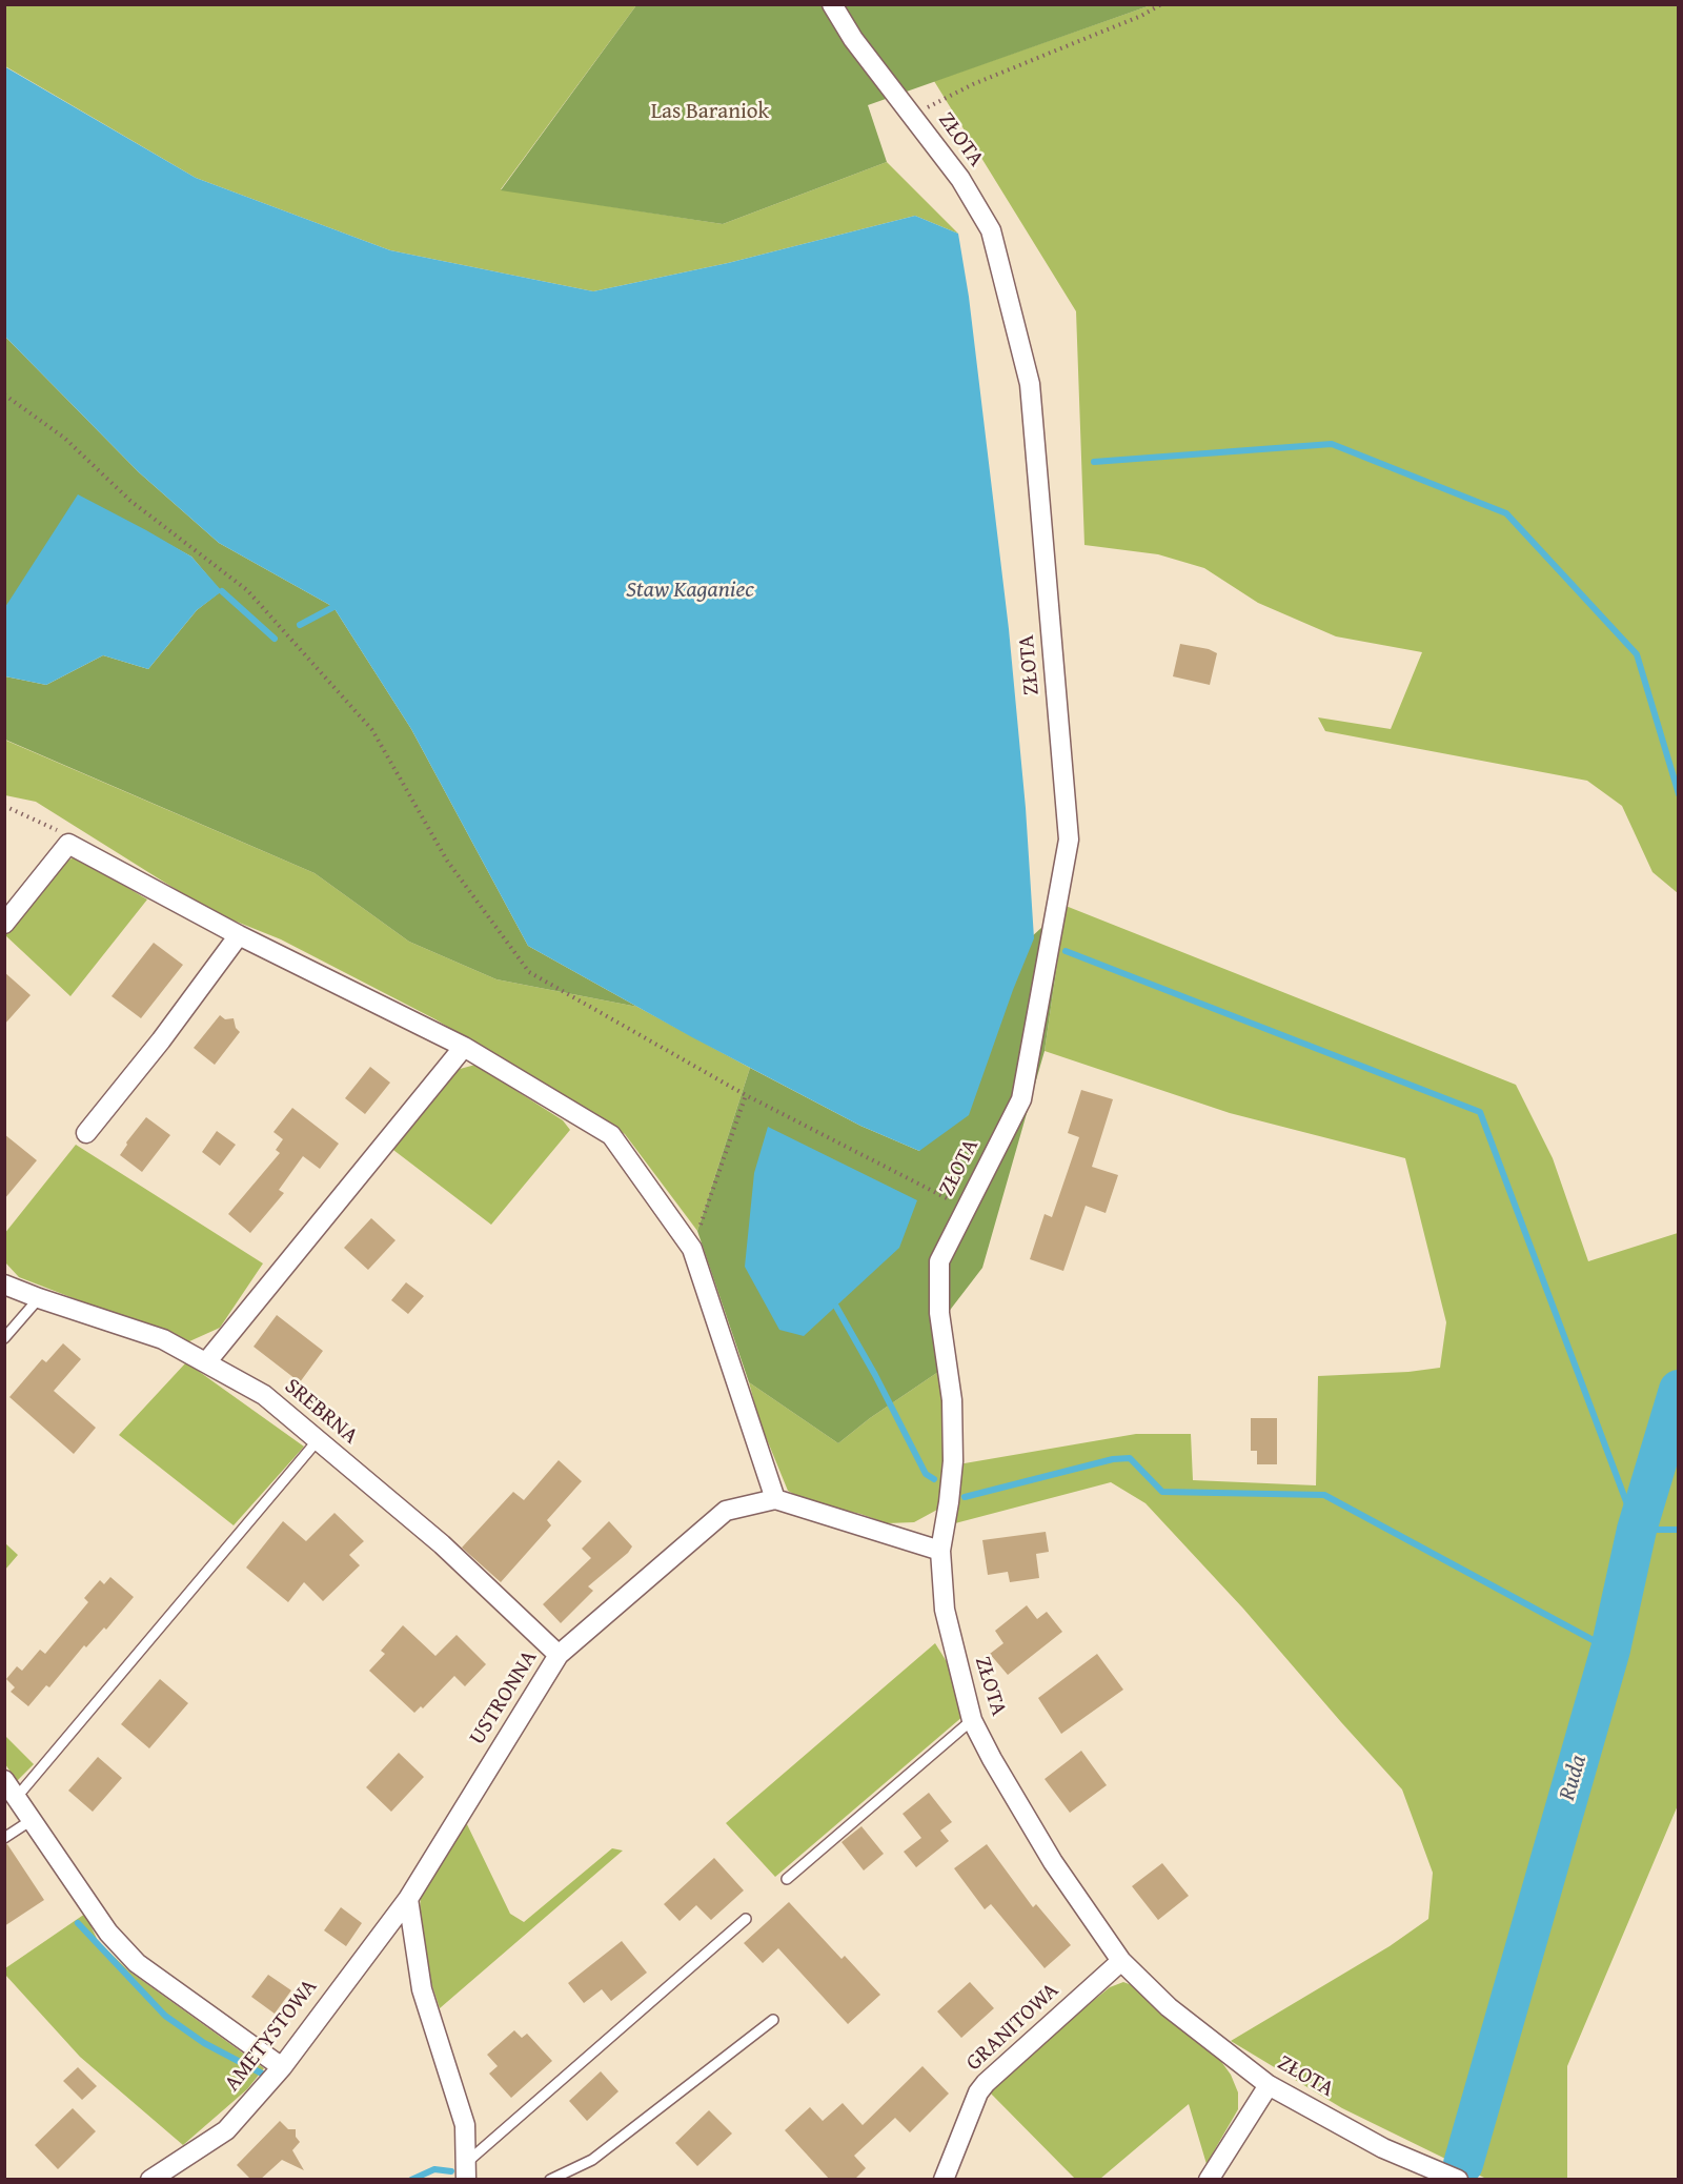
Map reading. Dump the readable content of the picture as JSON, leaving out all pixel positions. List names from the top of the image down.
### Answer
{
  "streets": {
    "street": [
      "ZŁOTA",
      "SREBRNA",
      "USTRONNA",
      "GRANITOWA",
      "AMETYSTOWA"
    ]
  },
  "crossings": [
    ["ZŁOTA", "GRANITOWA"],
    ["SREBRNA", "USTRONNA"],
    ["USTRONNA", "AMETYSTOWA"]
  ],
  "water": ["Staw Kaganiec", "Ruda"],
  "parks": ["Las Baraniok"]
}
